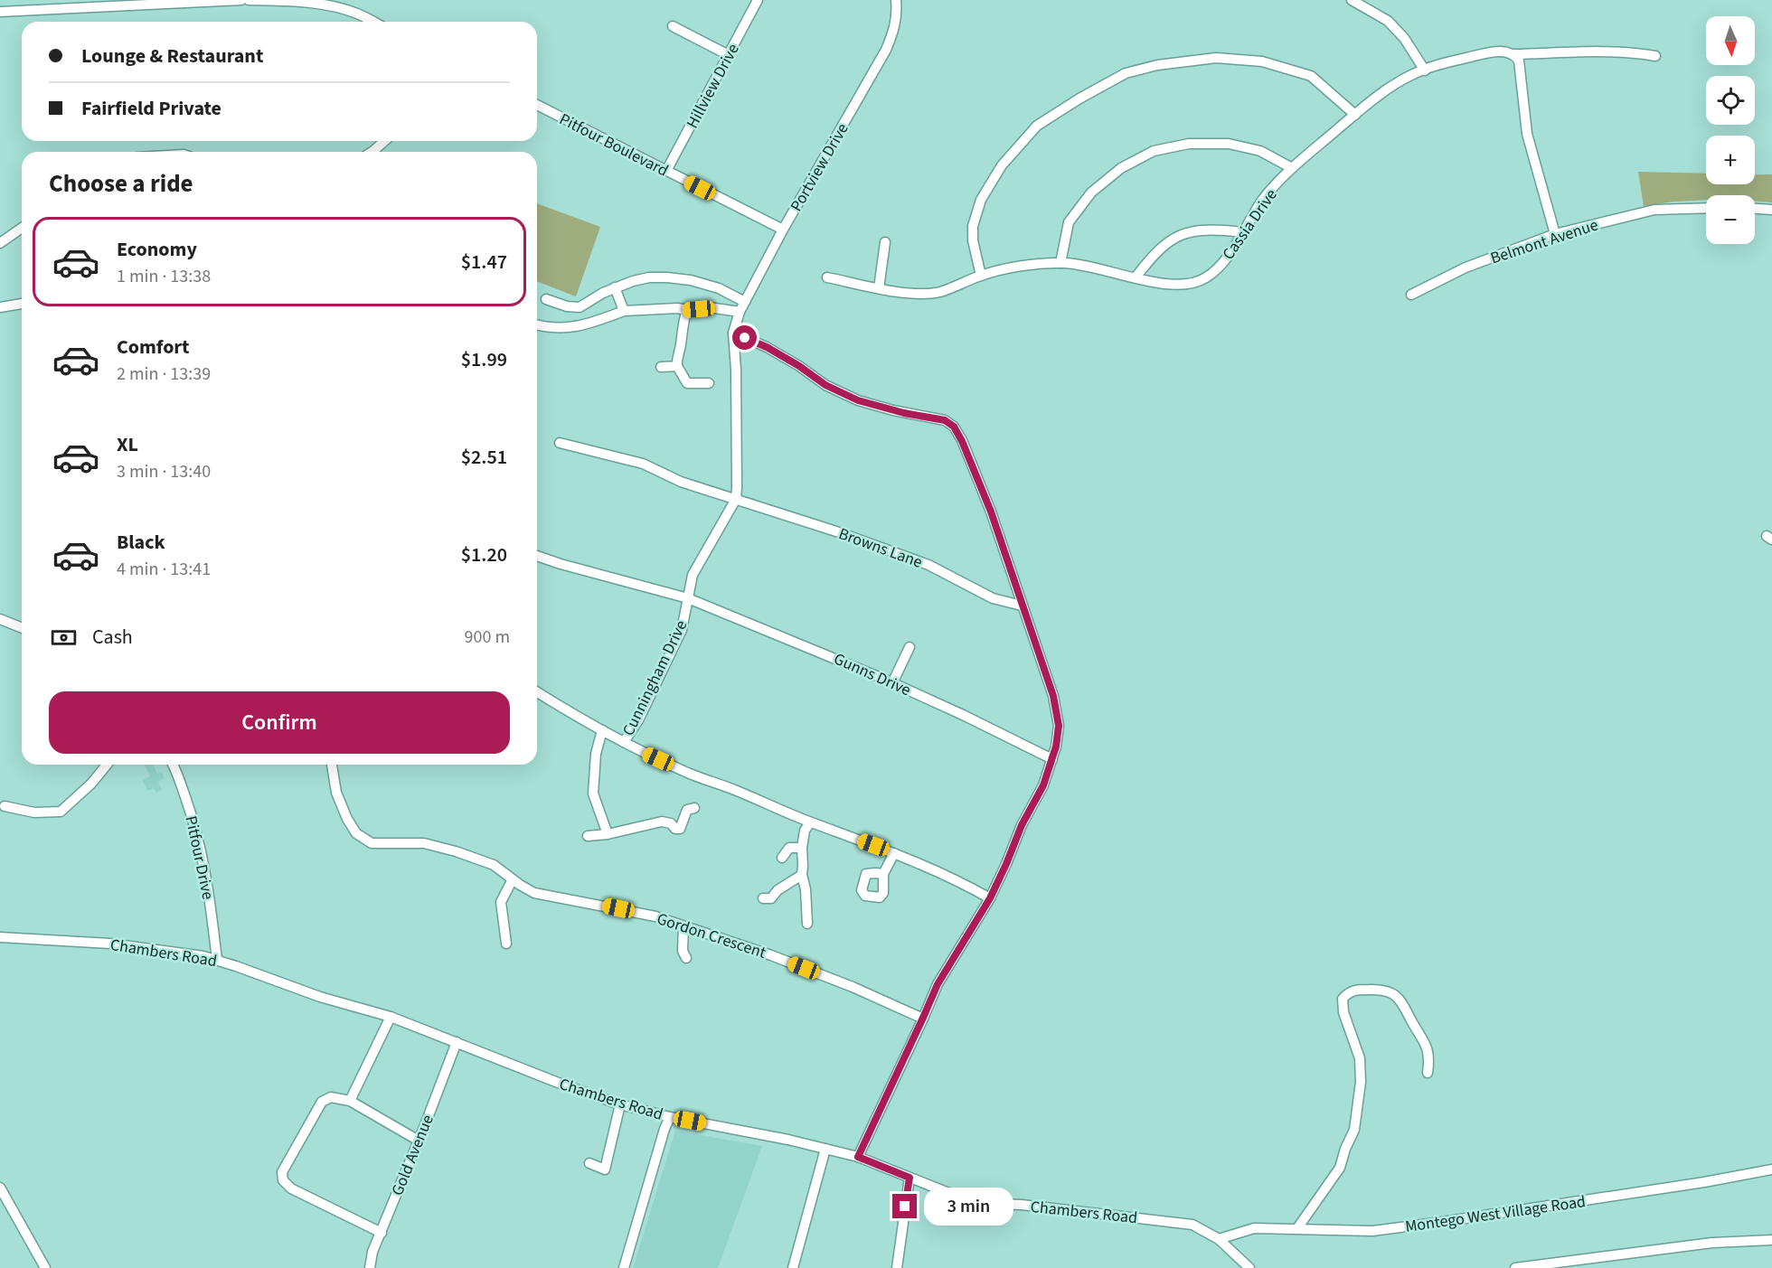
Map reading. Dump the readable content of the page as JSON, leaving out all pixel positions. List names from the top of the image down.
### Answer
{
  "streets": {
    "street": [
      "Hillview Drive",
      "Pitfour Boulevard",
      "Portview Drive",
      "Cassia Drive",
      "Belmont Avenue",
      "Browns Lane",
      "Gunns Drive",
      "Cunningham Drive",
      "Pitfour Drive",
      "Gordon Crescent",
      "Chambers Road",
      "Gold Avenue",
      "Montego West Village Road"
    ]
  },
  "crossings": [
    ["Hillview Drive", "Pitfour Boulevard"],
    ["Pitfour Boulevard", "Portview Drive"],
    ["Portview Drive", "Cunningham Drive"],
    ["Browns Lane", "Cunningham Drive"],
    ["Gunns Drive", "Cunningham Drive"],
    ["Pitfour Drive", "Chambers Road"],
    ["Chambers Road", "Gold Avenue"],
    ["Chambers Road", "Montego West Village Road"]
  ],
  "north": "bottom",
  "page": {
    "map_buttons": ["+", "−"],
    "banner": ["Lounge & Restaurant", "Fairfield Private"],
    "heading": "Choose a ride",
    "list": [
      {
        "name": "Economy",
        "note": "1 min · 13:38",
        "value": "$1.47"
      },
      {
        "name": "Comfort",
        "note": "2 min · 13:39",
        "value": "$1.99"
      },
      {
        "name": "XL",
        "note": "3 min · 13:40",
        "value": "$2.51"
      },
      {
        "name": "Black",
        "note": "4 min · 13:41",
        "value": "$1.20"
      }
    ],
    "pay": ["Cash", "900 m"],
    "buttons": "Confirm",
    "bubble": "3 min"
  }
}
